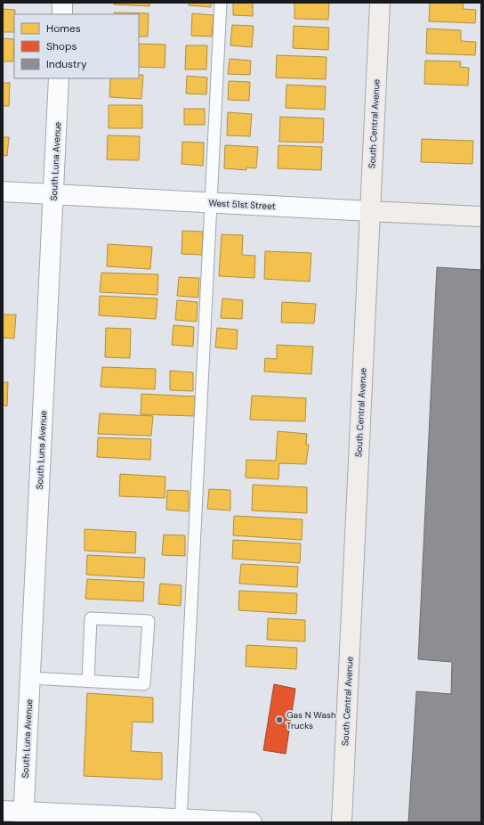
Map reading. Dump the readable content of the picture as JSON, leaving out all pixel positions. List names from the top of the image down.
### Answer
{
  "streets": {
    "main road": ["South Central Avenue", "West 51st Street"],
    "street": ["South Luna Avenue"]
  },
  "crossings": [
    ["South Central Avenue", "West 51st Street"],
    ["South Luna Avenue", "West 51st Street"]
  ],
  "places": ["Gas N Wash Trucks"],
  "legend": ["Homes", "Shops", "Industry"]
}
